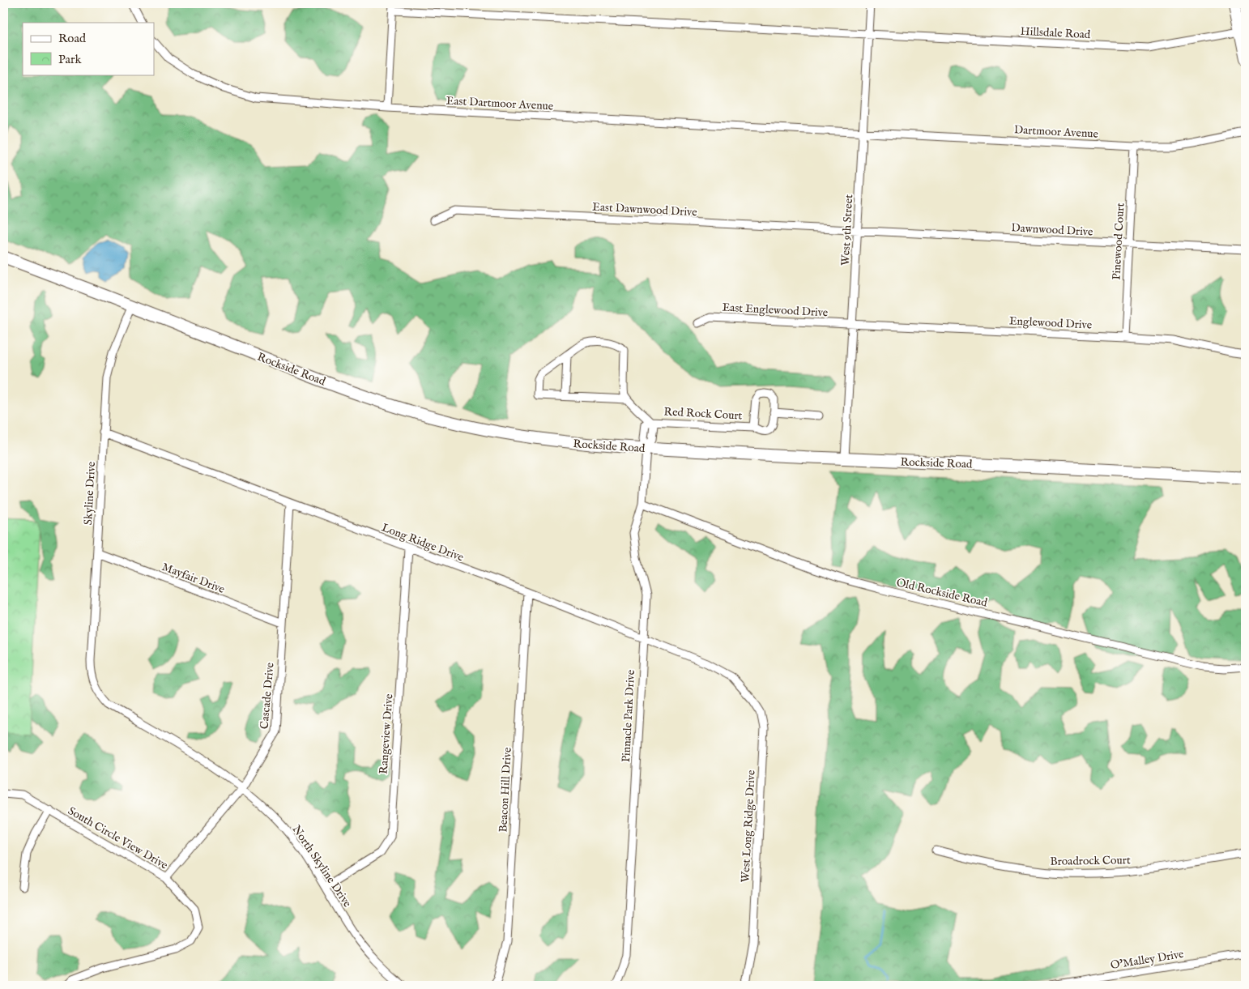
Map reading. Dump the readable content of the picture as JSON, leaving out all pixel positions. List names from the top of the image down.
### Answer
{
  "streets": {
    "main road": ["Rockside Road"],
    "street": [
      "Hillsdale Road",
      "East Dartmoor Avenue",
      "Dartmoor Avenue",
      "East Dawnwood Drive",
      "Dawnwood Drive",
      "West 9th Street",
      "Pinewood Court",
      "East Englewood Drive",
      "Englewood Drive",
      "Red Rock Court",
      "Skyline Drive",
      "Long Ridge Drive",
      "Mayfair Drive",
      "Old Rockside Road",
      "Cascade Drive",
      "Pinnacle Park Drive",
      "Rangeview Drive",
      "Beacon Hill Drive",
      "West Long Ridge Drive",
      "South Circle View Drive",
      "Broadrock Court",
      "North Skyline Drive",
      "O'Malley Drive"
    ]
  },
  "crossings": [
    ["Hillsdale Road", "West 9th Street"],
    ["East Dartmoor Avenue", "Dartmoor Avenue"],
    ["East Dartmoor Avenue", "West 9th Street"],
    ["Dartmoor Avenue", "West 9th Street"],
    ["Dartmoor Avenue", "Pinewood Court"],
    ["East Dawnwood Drive", "Dawnwood Drive"],
    ["East Dawnwood Drive", "West 9th Street"],
    ["Dawnwood Drive", "West 9th Street"],
    ["Dawnwood Drive", "Pinewood Court"],
    ["West 9th Street", "East Englewood Drive"],
    ["West 9th Street", "Englewood Drive"],
    ["West 9th Street", "Rockside Road"],
    ["Pinewood Court", "Englewood Drive"],
    ["East Englewood Drive", "Englewood Drive"],
    ["Rockside Road", "Skyline Drive"],
    ["Rockside Road", "Pinnacle Park Drive"],
    ["Red Rock Court", "Pinnacle Park Drive"],
    ["Skyline Drive", "Long Ridge Drive"],
    ["Skyline Drive", "Mayfair Drive"],
    ["Skyline Drive", "North Skyline Drive"],
    ["Long Ridge Drive", "Cascade Drive"],
    ["Long Ridge Drive", "Pinnacle Park Drive"],
    ["Long Ridge Drive", "Rangeview Drive"],
    ["Long Ridge Drive", "Beacon Hill Drive"],
    ["Long Ridge Drive", "West Long Ridge Drive"],
    ["Mayfair Drive", "Cascade Drive"],
    ["Old Rockside Road", "Pinnacle Park Drive"],
    ["Cascade Drive", "South Circle View Drive"],
    ["Cascade Drive", "North Skyline Drive"],
    ["Rangeview Drive", "North Skyline Drive"]
  ],
  "legend": ["Road", "Park"]
}
